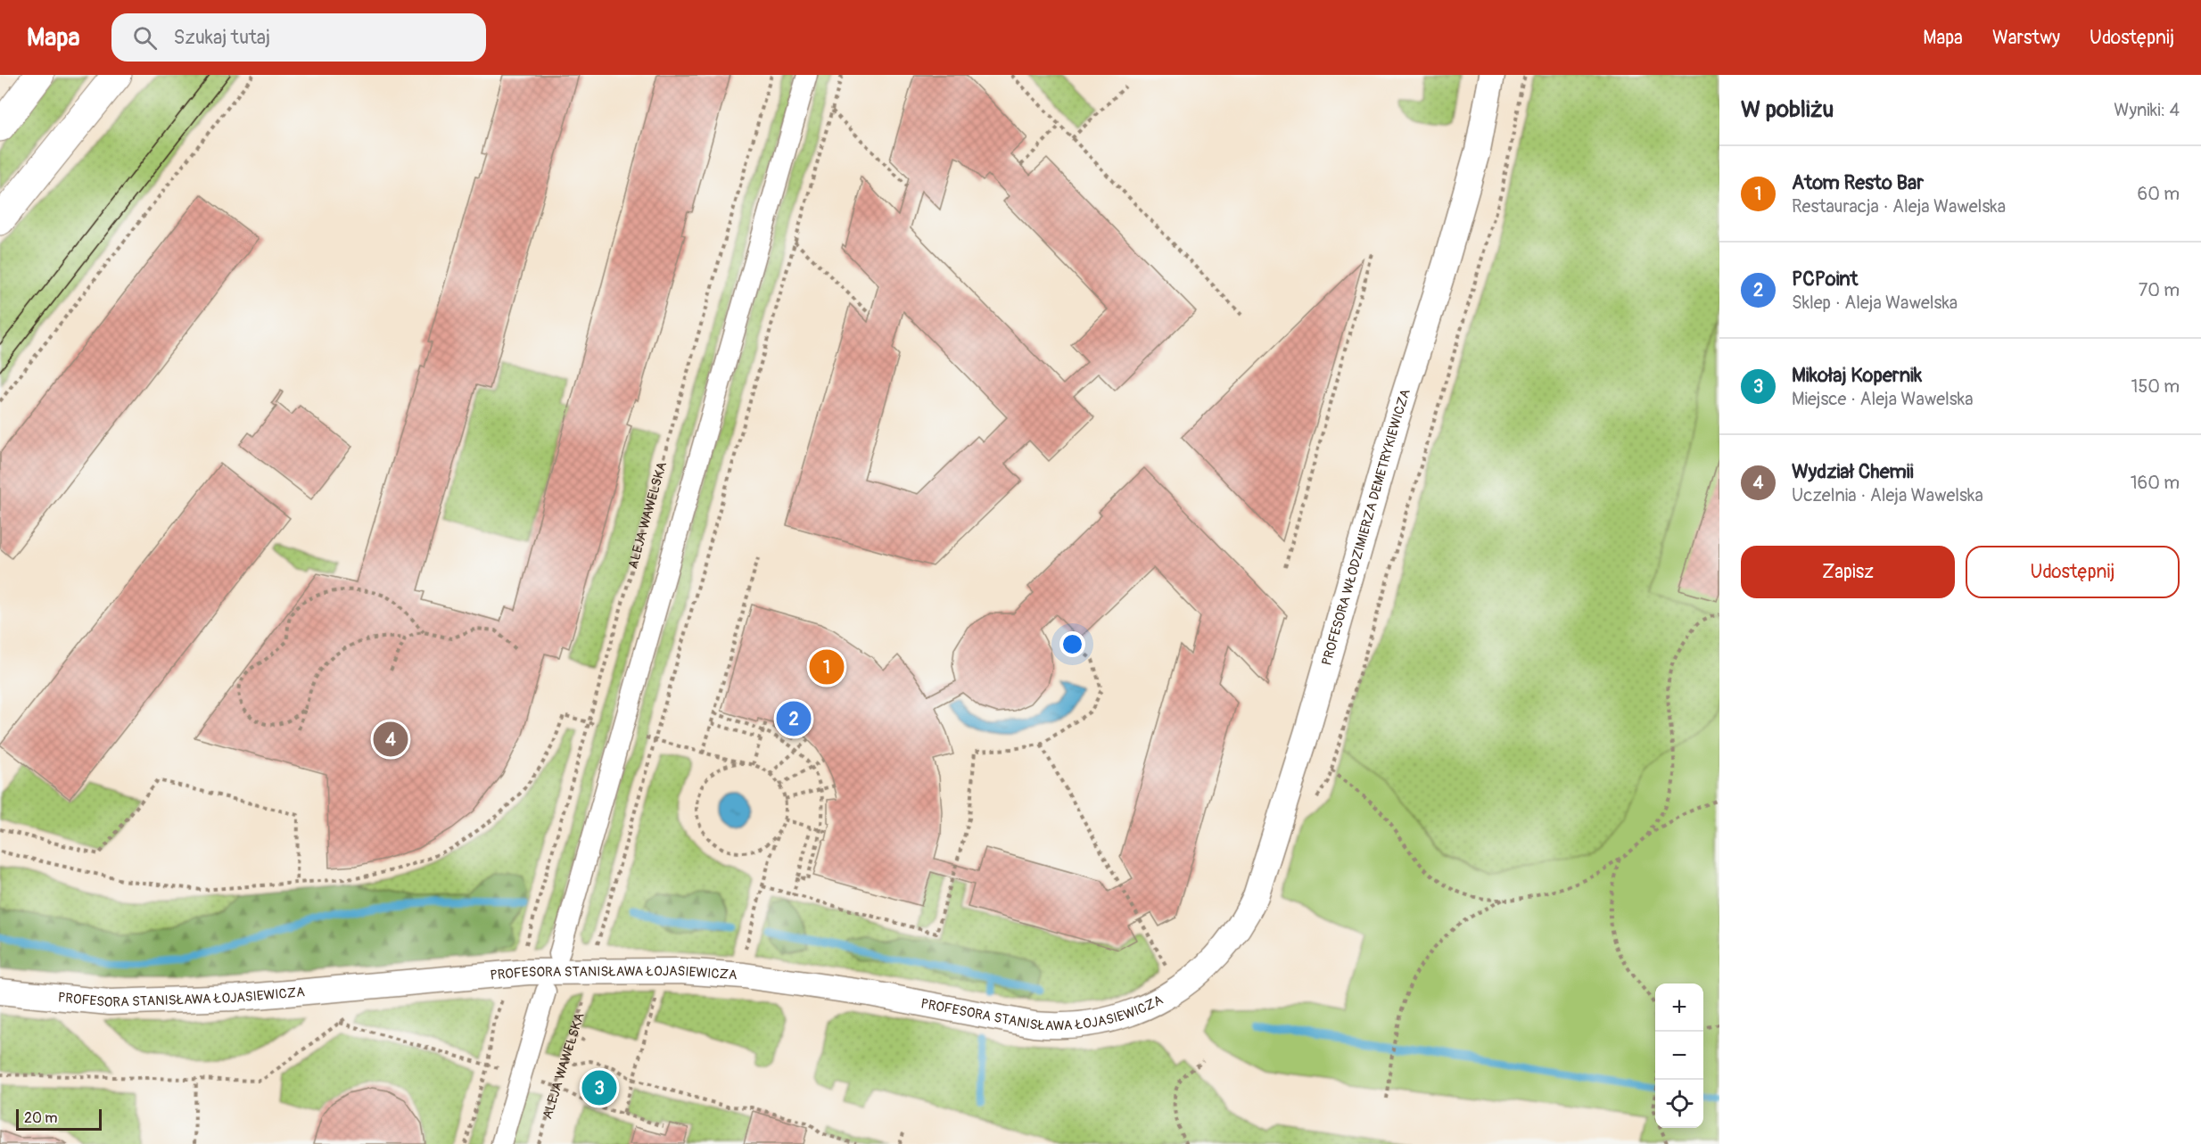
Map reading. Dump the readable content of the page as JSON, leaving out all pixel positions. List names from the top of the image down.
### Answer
{
  "streets": {
    "street": ["PROFESORA WŁODZIMIERZA DEMETRYKIEWICZA", "PROFESORA STANISŁAWA ŁOJASIEWICZA"],
    "path": ["ALEJA WAWELSKA"]
  },
  "crossings": [
    ["PROFESORA WŁODZIMIERZA DEMETRYKIEWICZA", "PROFESORA STANISŁAWA ŁOJASIEWICZA"]
  ],
  "scale_bar": "20 m",
  "page": {
    "header": "Mapa",
    "search": "Szukaj tutaj",
    "nav": ["Mapa", "Warstwy", "Udostępnij"],
    "heading": ["W pobliżu", "Wyniki: 4"],
    "list": [
      {
        "mark": "1",
        "name": "Atom Resto Bar",
        "note": "Restauracja · Aleja Wawelska",
        "value": "60 m"
      },
      {
        "mark": "2",
        "name": "PCPoint",
        "note": "Sklep · Aleja Wawelska",
        "value": "70 m"
      },
      {
        "mark": "3",
        "name": "Mikołaj Kopernik",
        "note": "Miejsce · Aleja Wawelska",
        "value": "150 m"
      },
      {
        "mark": "4",
        "name": "Wydział Chemii",
        "note": "Uczelnia · Aleja Wawelska",
        "value": "160 m"
      }
    ],
    "buttons": ["Zapisz", "Udostępnij"],
    "pins": [
      "1",
      "2",
      "4",
      "3"
    ],
    "map_buttons": ["+", "−"],
    "scale": "20 m"
  }
}
